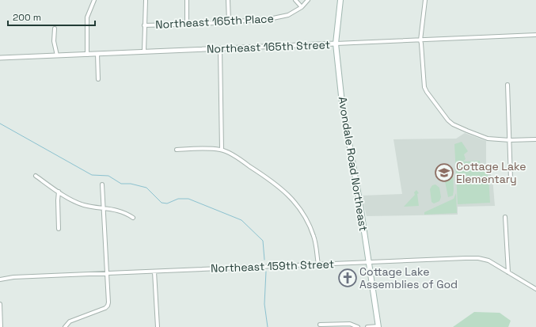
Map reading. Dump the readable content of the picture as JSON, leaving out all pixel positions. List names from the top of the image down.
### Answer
{
  "streets": {
    "main road": ["Avondale Road Northeast"],
    "street": ["Northeast 165th Place", "Northeast 165th Street", "Northeast 159th Street"]
  },
  "crossings": [
    ["Northeast 165th Street", "Avondale Road Northeast"],
    ["Avondale Road Northeast", "Northeast 159th Street"]
  ],
  "places": {
    "school or university": ["Cottage Lake Elementary"],
    "church": ["Cottage Lake Assemblies of God"]
  },
  "scale_bar": "200 m"
}
